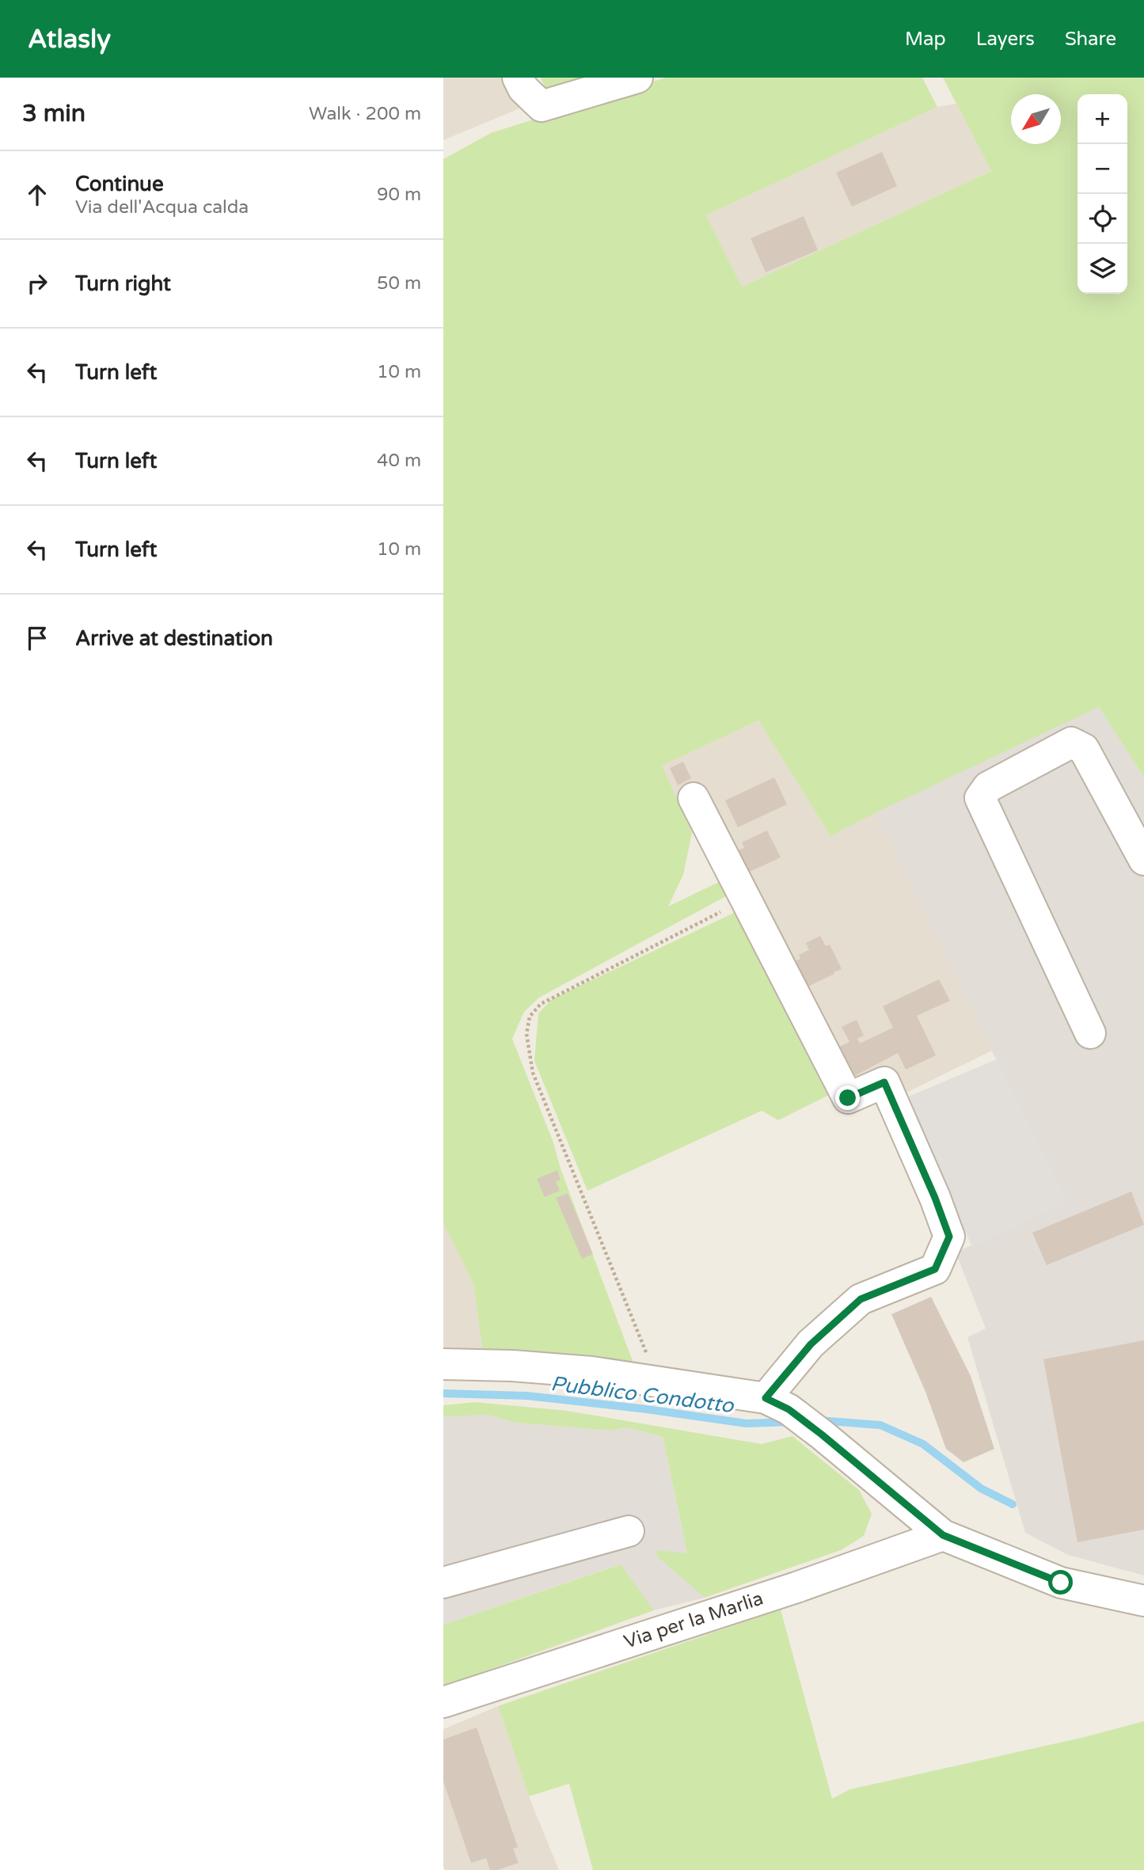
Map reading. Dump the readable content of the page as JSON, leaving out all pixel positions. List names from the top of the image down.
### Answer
{
  "streets": {
    "street": ["Via per la Marlia"]
  },
  "water": ["Pubblico Condotto"],
  "north": "bottom left",
  "page": {
    "header": "Atlasly",
    "nav": ["Map", "Layers", "Share"],
    "heading": ["3 min", "Walk · 200 m"],
    "map_buttons": ["+", "−"],
    "list": [
      ["Continue", "Via dell'Acqua calda", "90 m"],
      ["Turn right", "50 m"],
      ["Turn left", "10 m"],
      ["Turn left", "40 m"],
      ["Turn left", "10 m"],
      "Arrive at destination"
    ]
  }
}
